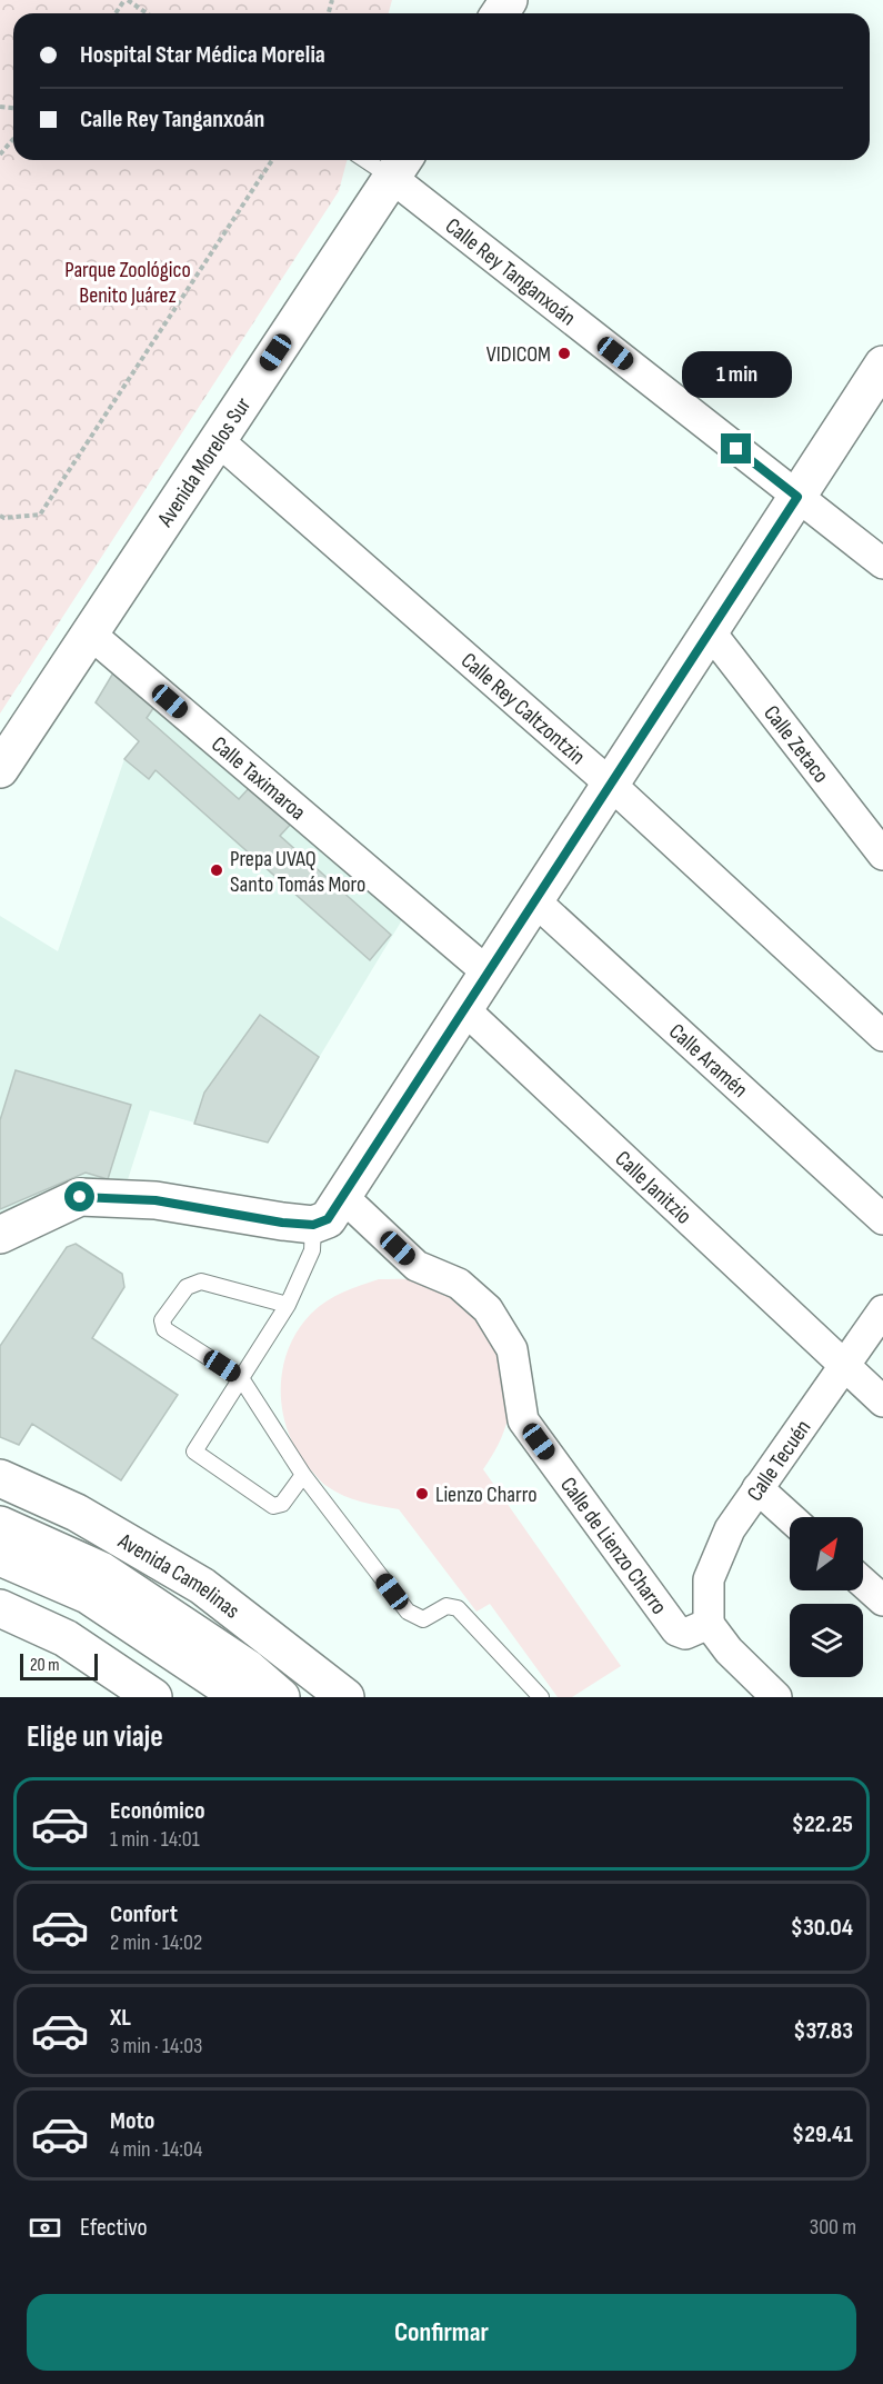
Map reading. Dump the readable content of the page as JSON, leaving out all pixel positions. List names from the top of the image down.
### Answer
{
  "streets": {
    "main road": ["Avenida Morelos Sur", "Avenida Camelinas"],
    "street": [
      "Calle Rey Tanganxoán",
      "Calle Rey Caltzontzin",
      "Calle Zetaco",
      "Calle Taximaroa",
      "Calle Aramén",
      "Calle Janitzio",
      "Calle Tecuén",
      "Calle de Lienzo Charro"
    ]
  },
  "crossings": [
    ["Calle Rey Tanganxoán", "Avenida Morelos Sur"],
    ["Avenida Morelos Sur", "Calle Rey Caltzontzin"],
    ["Avenida Morelos Sur", "Calle Taximaroa"],
    ["Calle Janitzio", "Calle Tecuén"],
    ["Calle Tecuén", "Calle de Lienzo Charro"]
  ],
  "parks": ["Parque Zoológico Benito Juárez"],
  "places": ["VIDICOM", "Prepa UVAQ Santo Tomás Moro", "Lienzo Charro"],
  "scale_bar": "20 m",
  "north": "top right",
  "page": {
    "banner": ["Hospital Star Médica Morelia", "Calle Rey Tanganxoán"],
    "bubble": "1 min",
    "scale": "20 m",
    "heading": "Elige un viaje",
    "list": [
      {
        "name": "Económico",
        "note": "1 min · 14:01",
        "value": "$22.25"
      },
      {
        "name": "Confort",
        "note": "2 min · 14:02",
        "value": "$30.04"
      },
      {
        "name": "XL",
        "note": "3 min · 14:03",
        "value": "$37.83"
      },
      {
        "name": "Moto",
        "note": "4 min · 14:04",
        "value": "$29.41"
      }
    ],
    "pay": ["Efectivo", "300 m"],
    "buttons": "Confirmar"
  }
}
